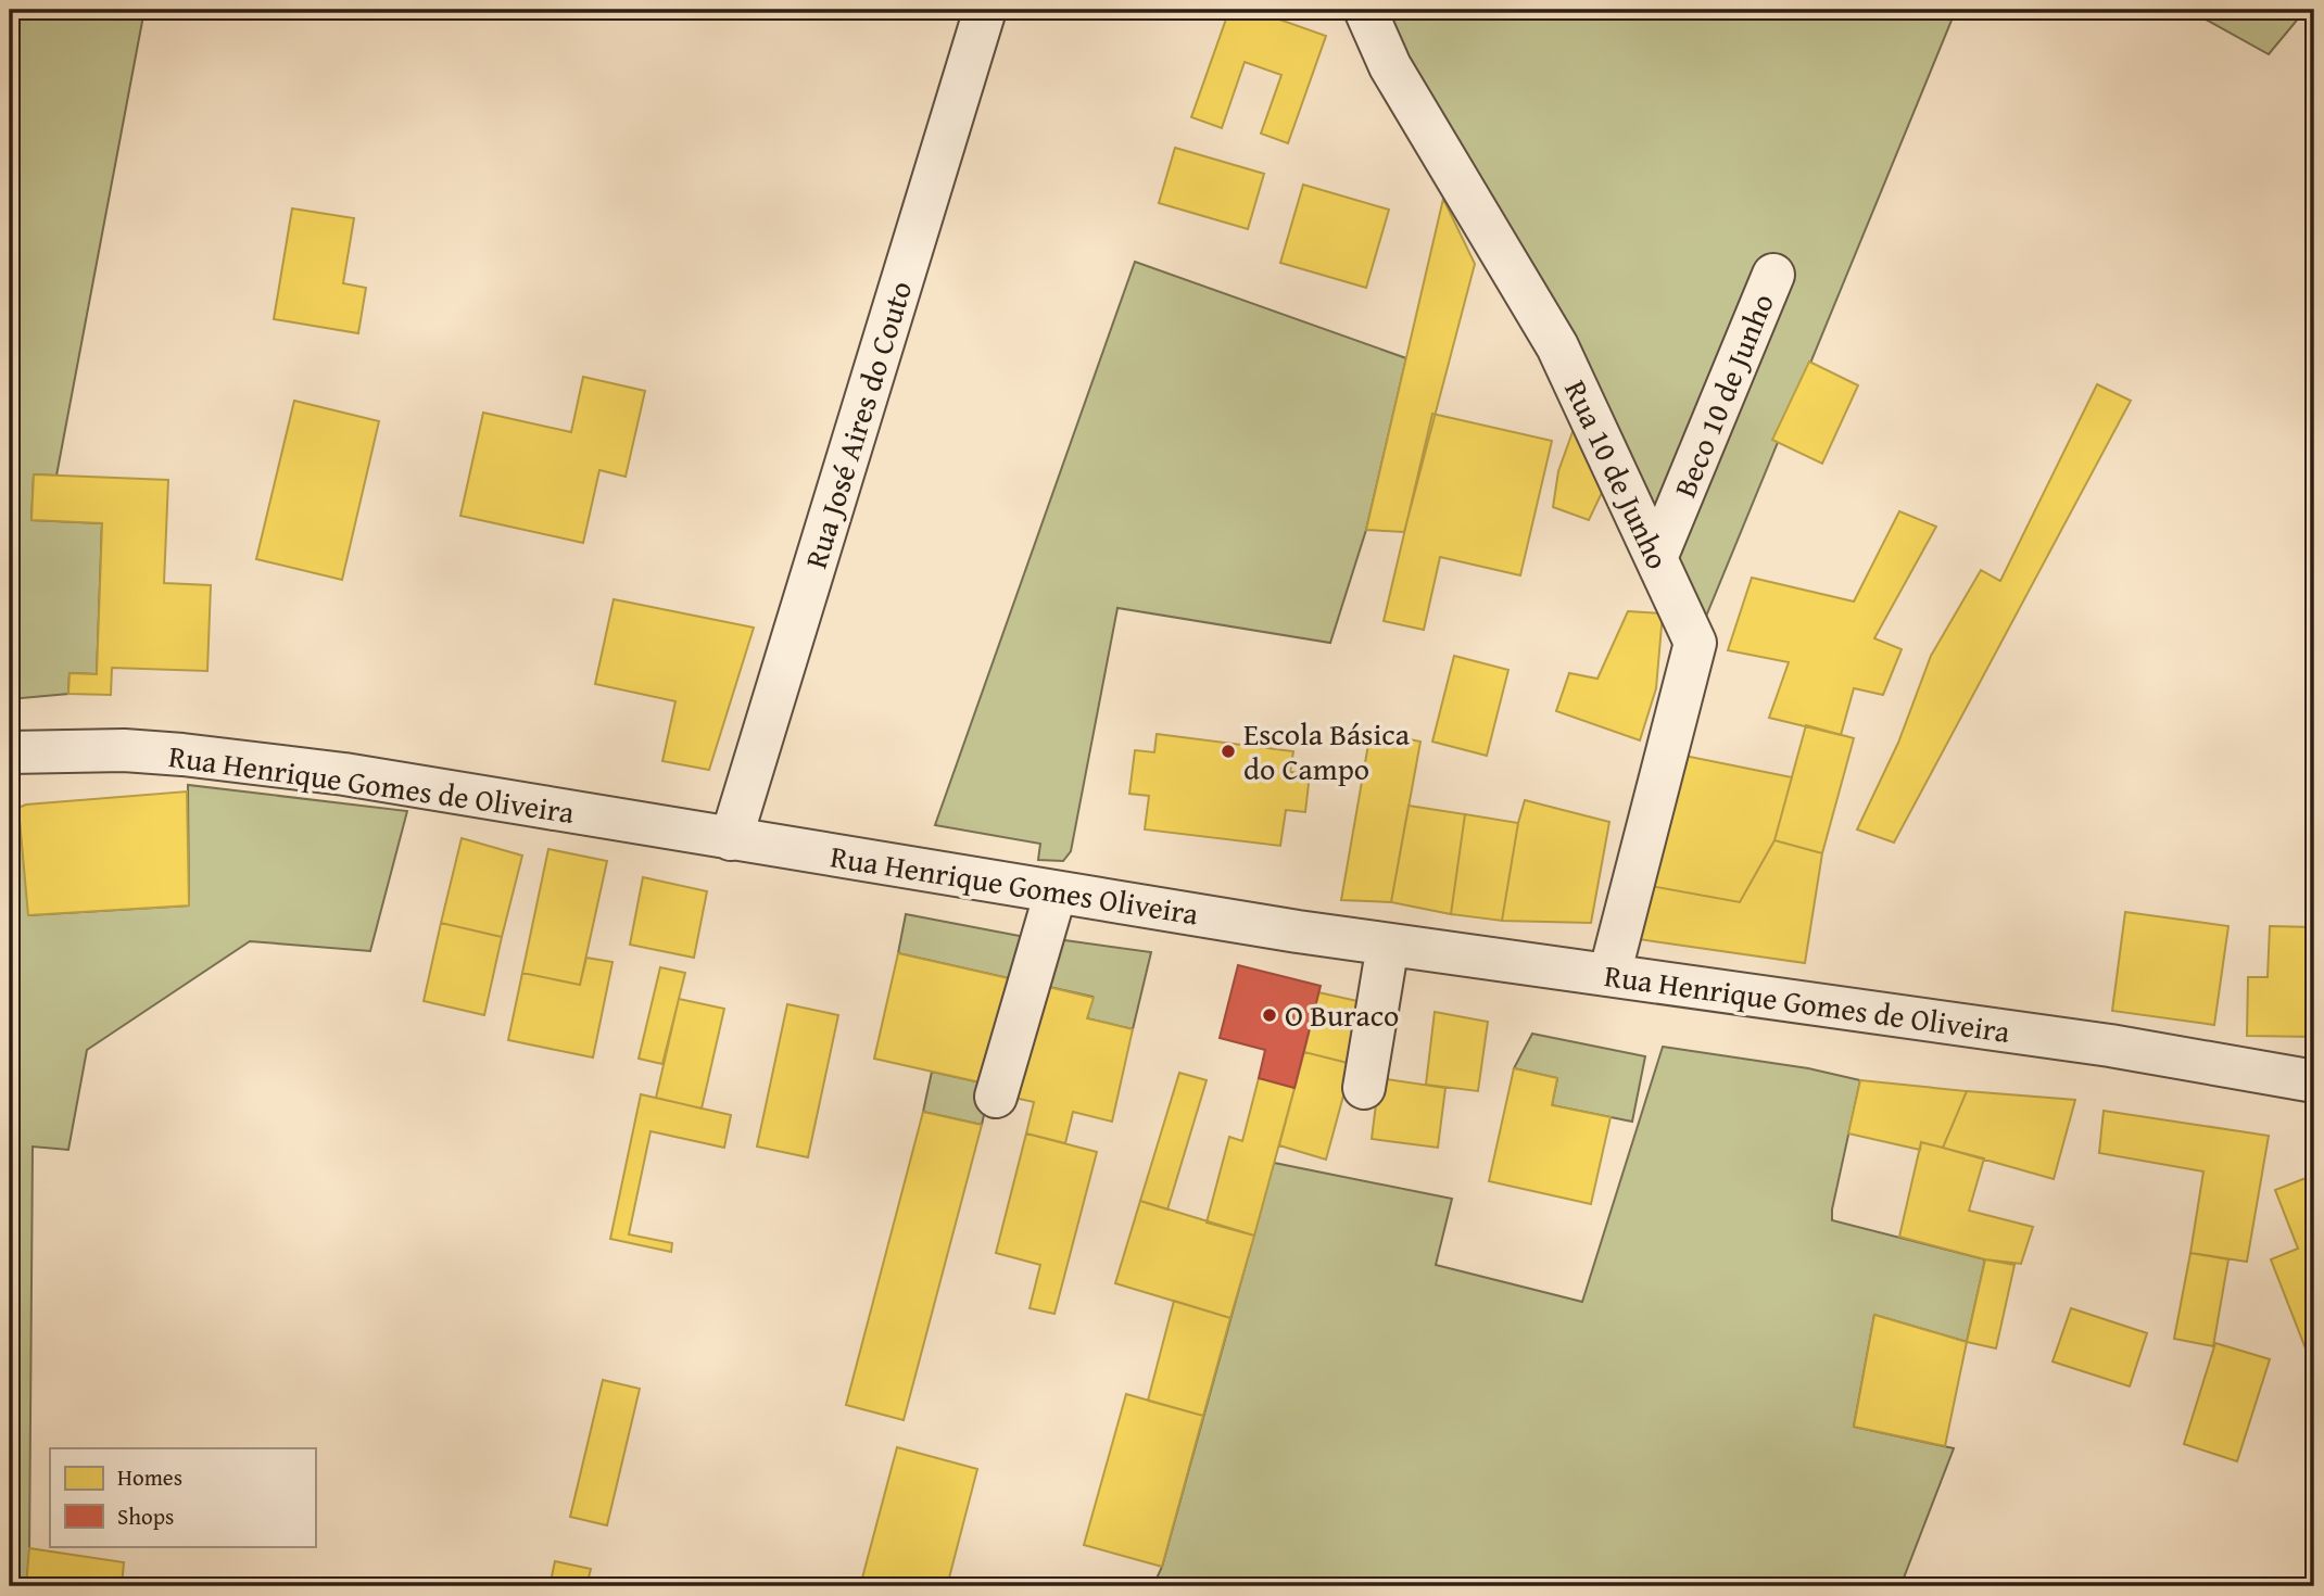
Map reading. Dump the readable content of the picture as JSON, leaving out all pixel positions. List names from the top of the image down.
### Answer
{
  "streets": {
    "street": [
      "Beco 10 de Junho",
      "Rua José Aires do Couto",
      "Rua 10 de Junho",
      "Rua Henrique Gomes de Oliveira",
      "Rua Henrique Gomes Oliveira"
    ]
  },
  "crossings": [
    ["Beco 10 de Junho", "Rua 10 de Junho"],
    ["Rua José Aires do Couto", "Rua Henrique Gomes de Oliveira"],
    ["Rua José Aires do Couto", "Rua Henrique Gomes Oliveira"],
    ["Rua 10 de Junho", "Rua Henrique Gomes de Oliveira"],
    ["Rua Henrique Gomes de Oliveira", "Rua Henrique Gomes Oliveira"]
  ],
  "places": ["Escola Básica do Campo", "O Buraco"],
  "legend": ["Homes", "Shops"]
}
